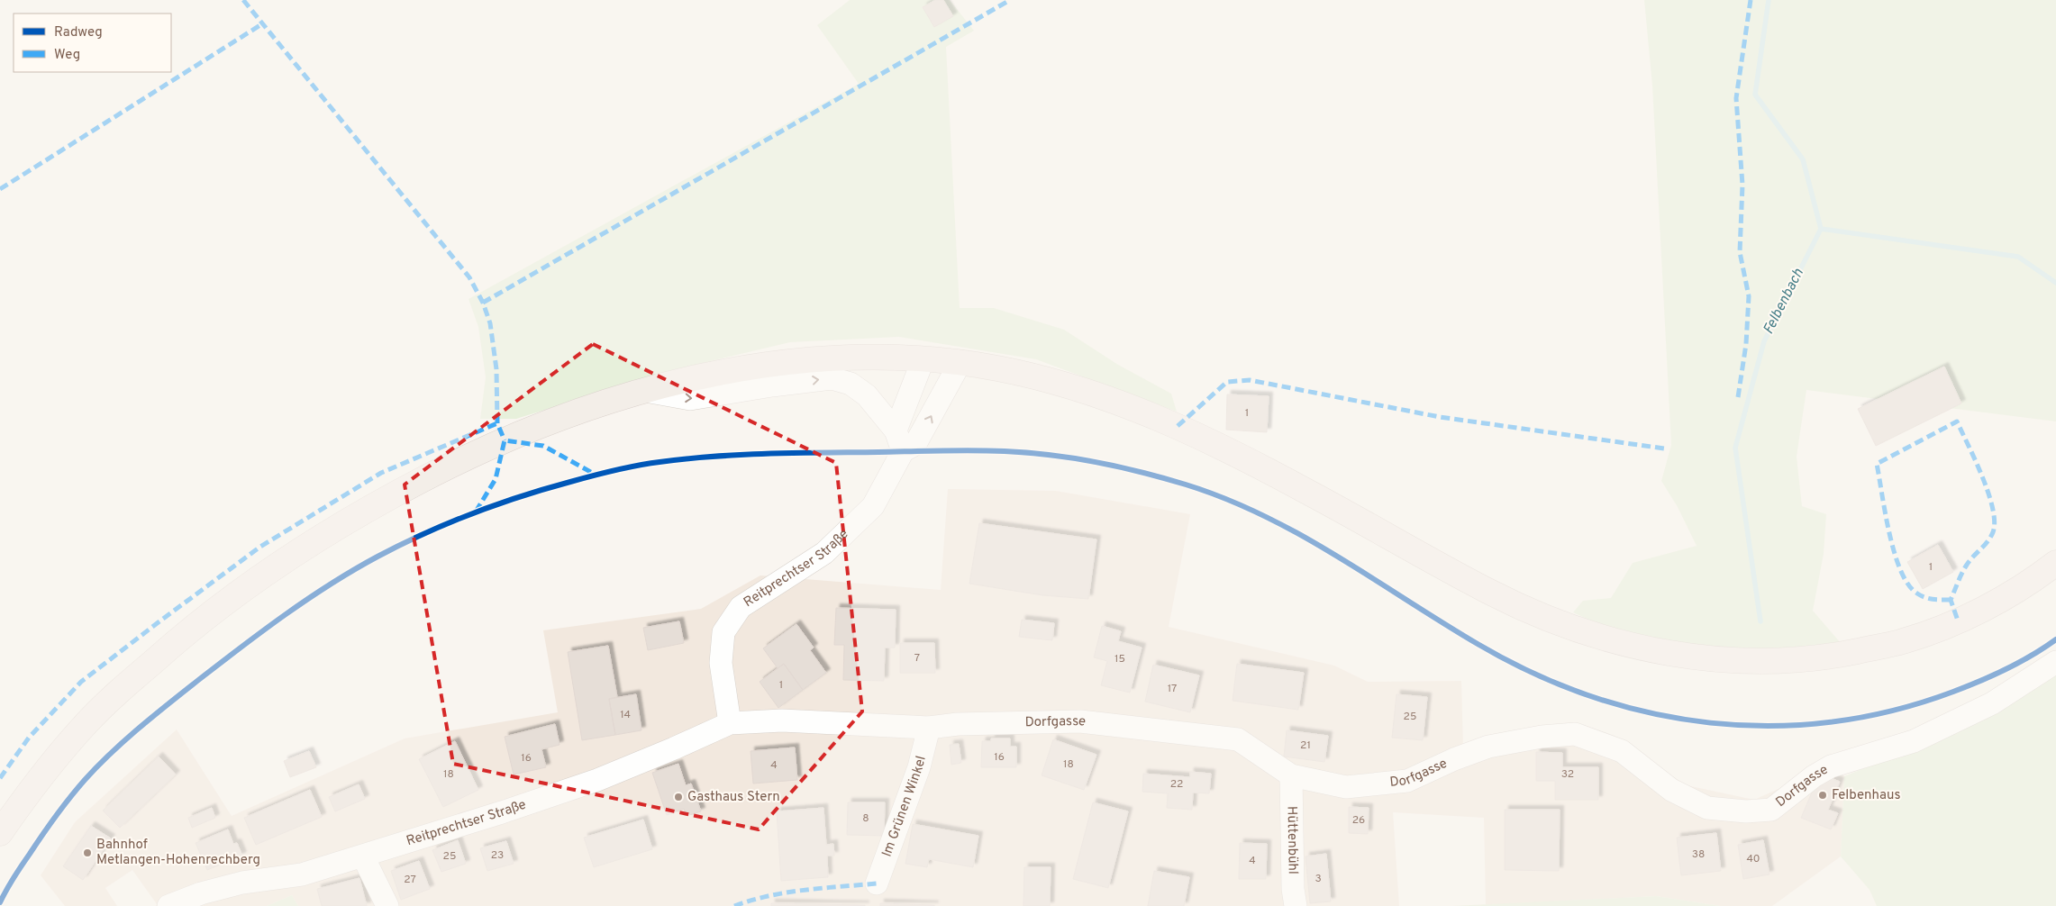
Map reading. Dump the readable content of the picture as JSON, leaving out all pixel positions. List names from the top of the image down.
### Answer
{
  "streets": {
    "street": [
      "Reitprechtser Straße",
      "Dorfgasse",
      "Im Grünen Winkel",
      "Hüttenbühl"
    ]
  },
  "crossings": [
    ["Reitprechtser Straße", "Dorfgasse"],
    ["Dorfgasse", "Im Grünen Winkel"],
    ["Dorfgasse", "Hüttenbühl"]
  ],
  "water": ["Felbenbach"],
  "places": ["Felbenhaus", "Gasthaus Stern", "Bahnhof Metlangen-Hohenrechberg"],
  "house_numbers": [
    "1",
    "1",
    "7",
    "15",
    "1",
    "17",
    "14",
    "25",
    "21",
    "16",
    "16",
    "18",
    "4",
    "18",
    "32",
    "22",
    "8",
    "26",
    "38",
    "23",
    "25",
    "40",
    "4",
    "3",
    "27"
  ],
  "legend": ["Radweg", "Weg"]
}
